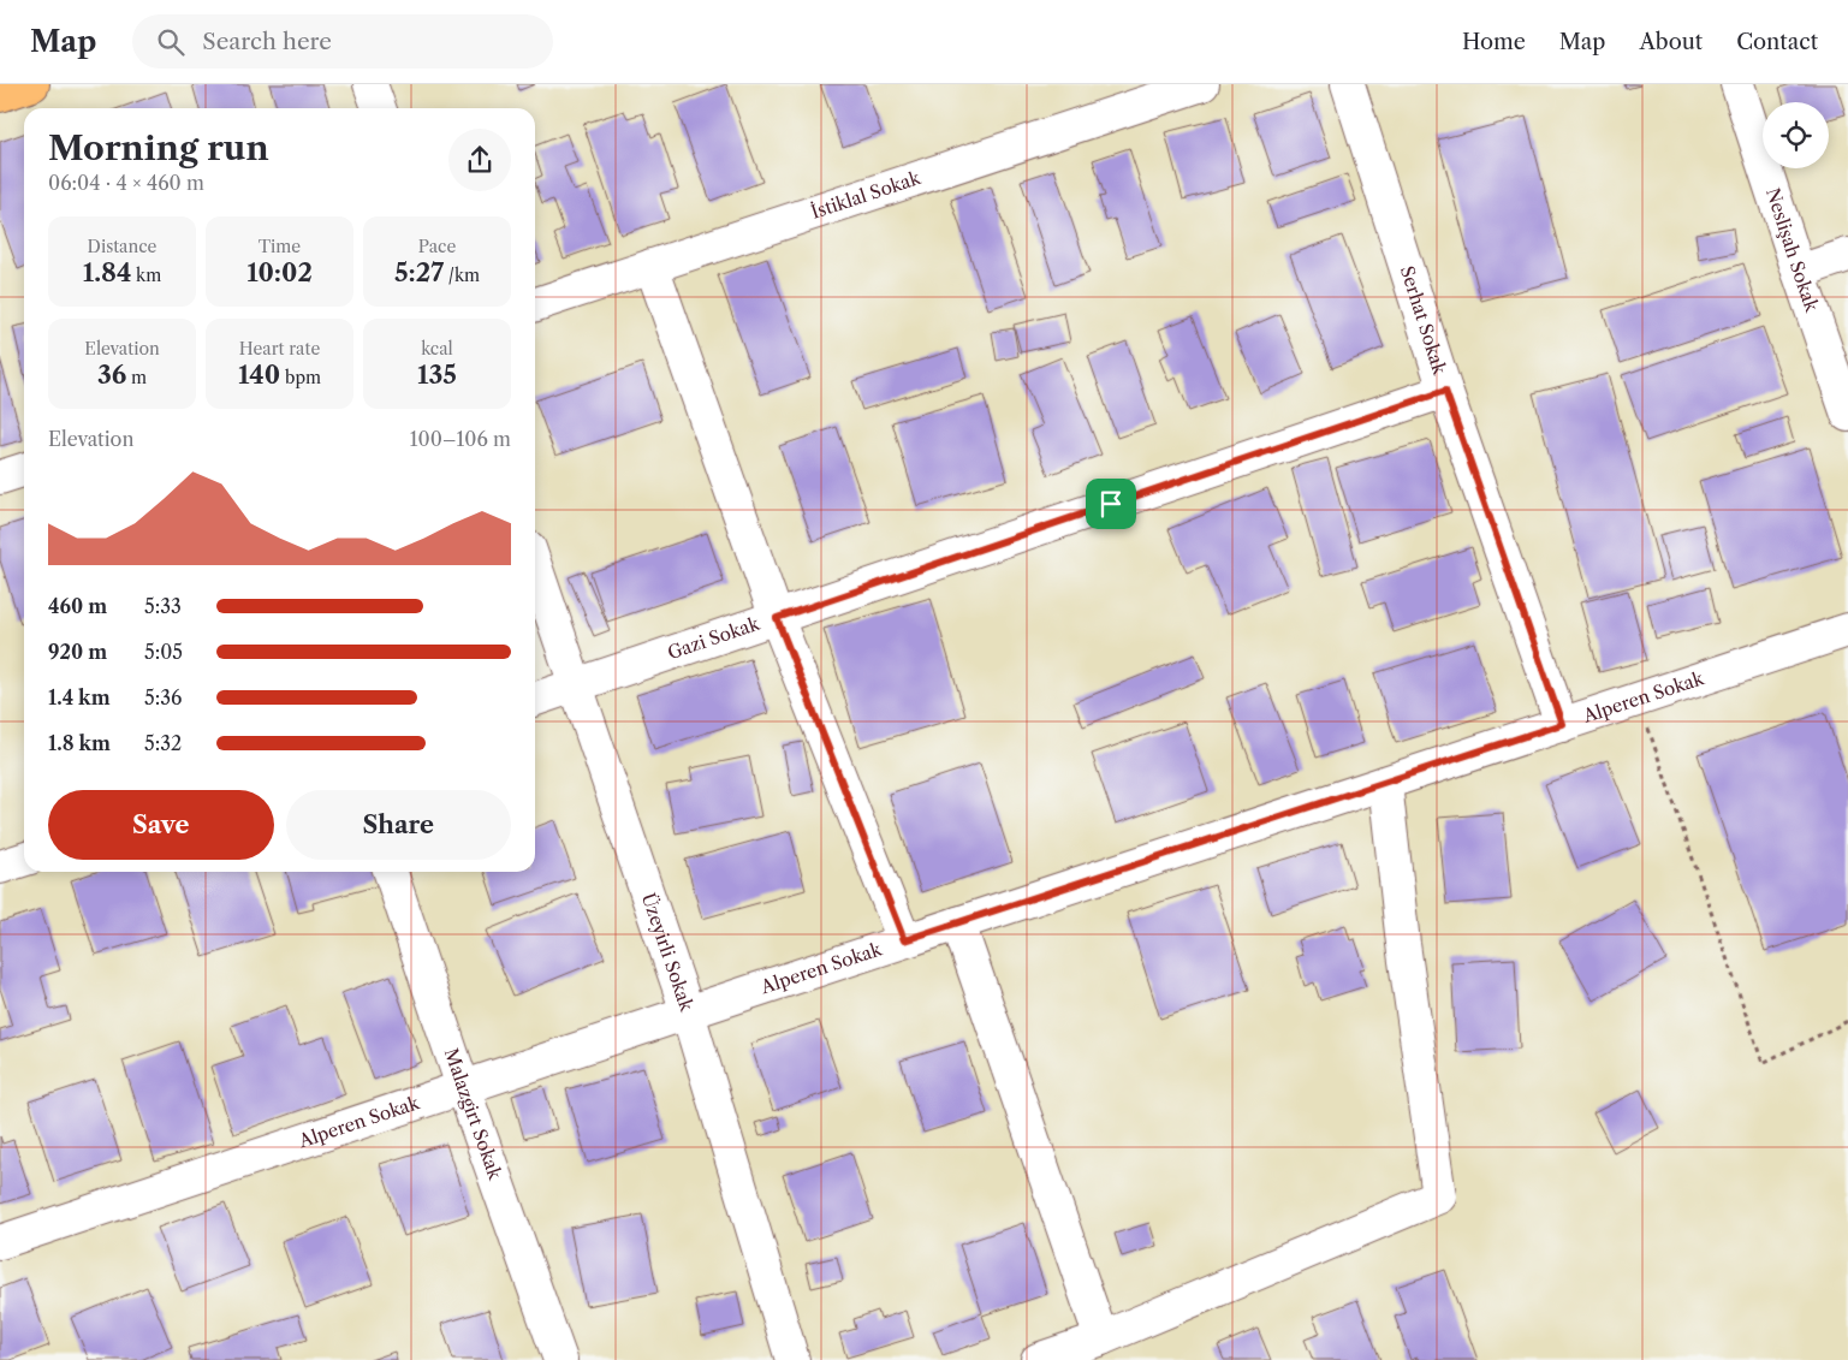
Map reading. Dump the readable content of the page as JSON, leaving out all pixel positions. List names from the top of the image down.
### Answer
{
  "streets": {
    "street": [
      "İstiklal Sokak",
      "Neslişah Sokak",
      "Serhat Sokak",
      "Gazi Sokak",
      "Alperen Sokak",
      "Üzeyirli Sokak",
      "Malazgirt Sokak"
    ]
  },
  "crossings": [
    ["Serhat Sokak", "Gazi Sokak"],
    ["Serhat Sokak", "Alperen Sokak"],
    ["Gazi Sokak", "Üzeyirli Sokak"],
    ["Alperen Sokak", "Üzeyirli Sokak"],
    ["Alperen Sokak", "Malazgirt Sokak"]
  ],
  "page": {
    "header": "Map",
    "search": "Search here",
    "nav": [
      "Home",
      "Map",
      "About",
      "Contact"
    ],
    "heading": ["Morning run", "06:04 · 4 × 460 m"],
    "stats": [
      ["Distance", "1.84 km"],
      ["Time", "10:02"],
      ["Pace", "5:27 /km"],
      ["Elevation", "36 m"],
      ["Heart rate", "140 bpm"],
      ["kcal", "135"]
    ],
    "chart": ["Elevation", "100–106 m"],
    "list": [
      {
        "name": "460 m",
        "note": "5:33"
      },
      {
        "name": "920 m",
        "note": "5:05"
      },
      {
        "name": "1.4 km",
        "note": "5:36"
      },
      {
        "name": "1.8 km",
        "note": "5:32"
      }
    ],
    "buttons": ["Save", "Share"]
  }
}
